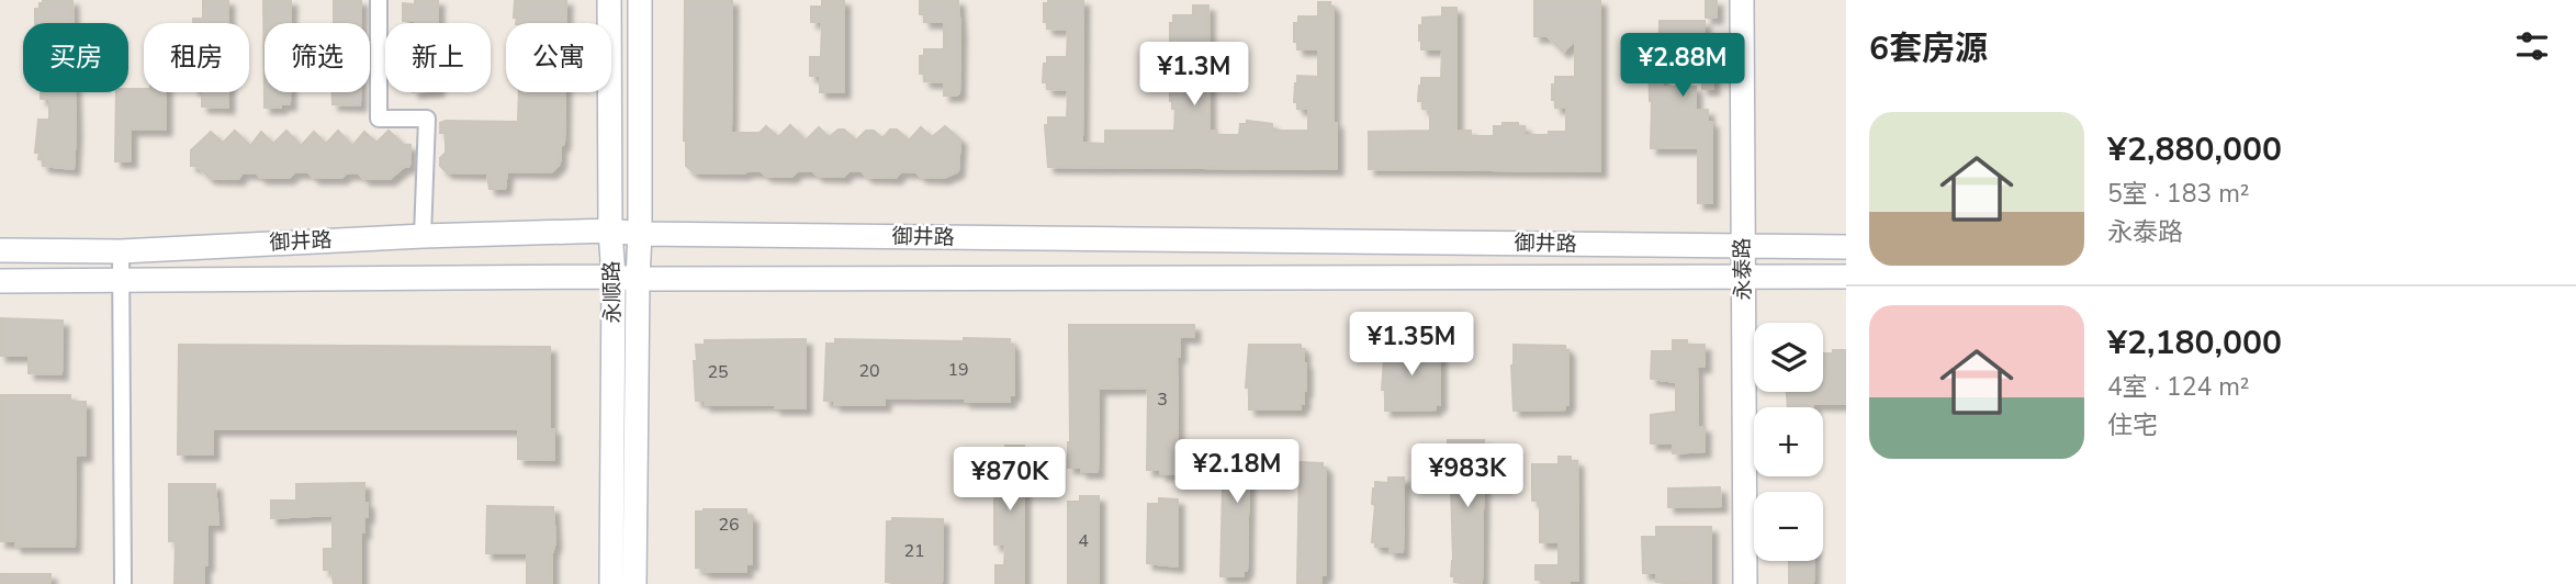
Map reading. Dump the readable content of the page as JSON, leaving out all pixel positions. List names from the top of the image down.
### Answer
{
  "streets": {
    "street": ["御井路", "永泰路", "永顺路"]
  },
  "crossings": [
    ["御井路", "永泰路"],
    ["御井路", "永顺路"]
  ],
  "house_numbers": [
    "19",
    "20",
    "25",
    "3",
    "26",
    "4",
    "21"
  ],
  "page": {
    "heading": "6套房源",
    "chip": [
      "买房",
      "租房",
      "筛选",
      "新上",
      "公寓"
    ],
    "price": [
      "¥2.88M",
      "¥1.3M",
      "¥1.35M",
      "¥2.18M",
      "¥983K",
      "¥870K"
    ],
    "list": [
      {
        "name": "¥2,880,000",
        "note": "5室 · 183 m² · 永泰路"
      },
      {
        "name": "¥2,180,000",
        "note": "4室 · 124 m² · 住宅"
      }
    ],
    "map_buttons": ["+", "−"]
  }
}
